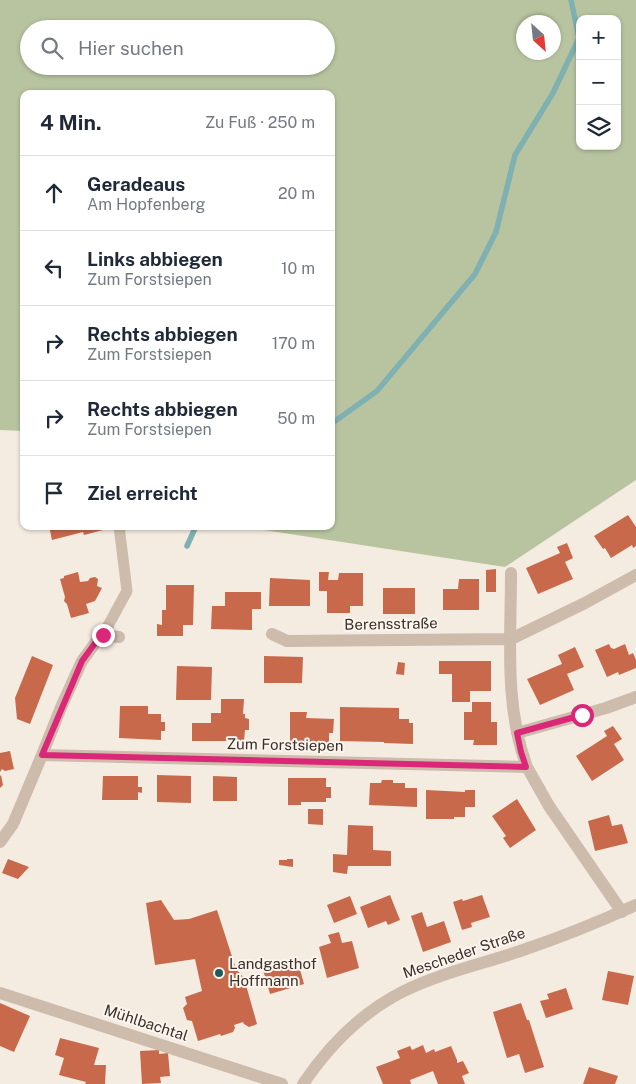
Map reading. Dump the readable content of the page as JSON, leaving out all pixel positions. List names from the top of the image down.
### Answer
{
  "streets": {
    "street": [
      "Berensstraße",
      "Zum Forstsiepen",
      "Mescheder Straße",
      "Mühlbachtal"
    ]
  },
  "places": ["Landgasthof Hoffmann"],
  "north": "bottom right",
  "page": {
    "map_buttons": ["+", "−"],
    "search": "Hier suchen",
    "heading": ["4 Min.", "Zu Fuß · 250 m"],
    "list": [
      ["Geradeaus", "Am Hopfenberg", "20 m"],
      ["Links abbiegen", "Zum Forstsiepen", "10 m"],
      ["Rechts abbiegen", "Zum Forstsiepen", "170 m"],
      ["Rechts abbiegen", "Zum Forstsiepen", "50 m"],
      "Ziel erreicht"
    ]
  }
}
